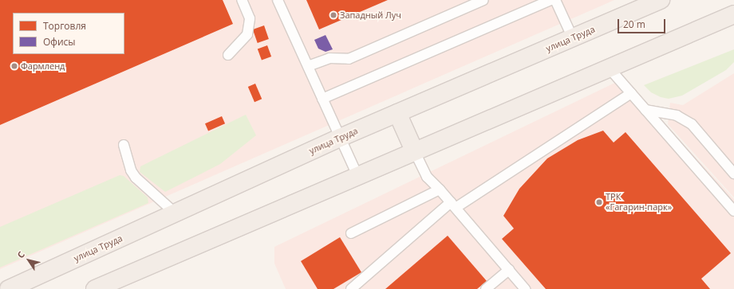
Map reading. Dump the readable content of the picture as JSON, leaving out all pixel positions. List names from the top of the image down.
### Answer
{
  "streets": {
    "main road": ["улица Труда"]
  },
  "places": ["Западный Луч", "Фармленд", "ТРК «Гагарин-парк»"],
  "legend": ["Торговля", "Офисы"],
  "scale_bar": "20 m",
  "north": "top left"
}
